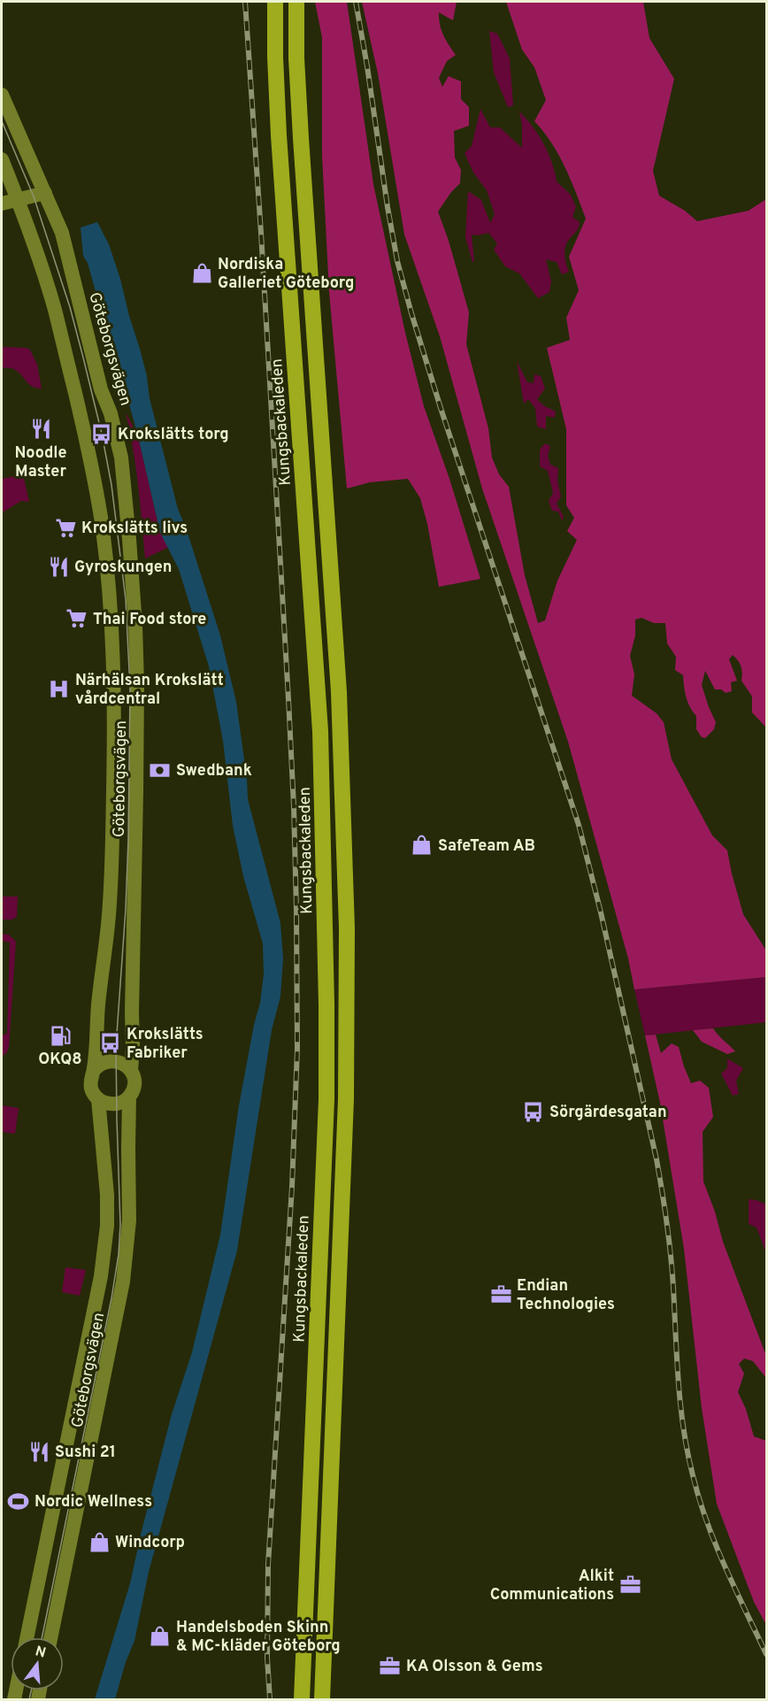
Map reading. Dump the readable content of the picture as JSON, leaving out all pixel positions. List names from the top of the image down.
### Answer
{
  "streets": {
    "highway": ["Kungsbackaleden"],
    "main road": ["Göteborgsvägen"]
  },
  "places": {
    "shop": [
      "Nordiska Galleriet Göteborg",
      "SafeTeam AB",
      "Windcorp",
      "Handelsboden Skinn & MC-kläder Göteborg"
    ],
    "restaurant": ["Noodle Master", "Gyroskungen", "Sushi 21"],
    "bus stop": ["Krokslätts torg", "Krokslätts Fabriker", "Sörgärdesgatan"],
    "supermarket": ["Krokslätts livs", "Thai Food store"],
    "hospital": ["Närhälsan Krokslätt vårdcentral"],
    "bank": ["Swedbank"],
    "fuel station": ["OKQ8"],
    "office": ["Endian Technologies", "Alkit Communications", "KA Olsson & Gems"],
    "sports": ["Nordic Wellness"]
  },
  "north": "top"
}
